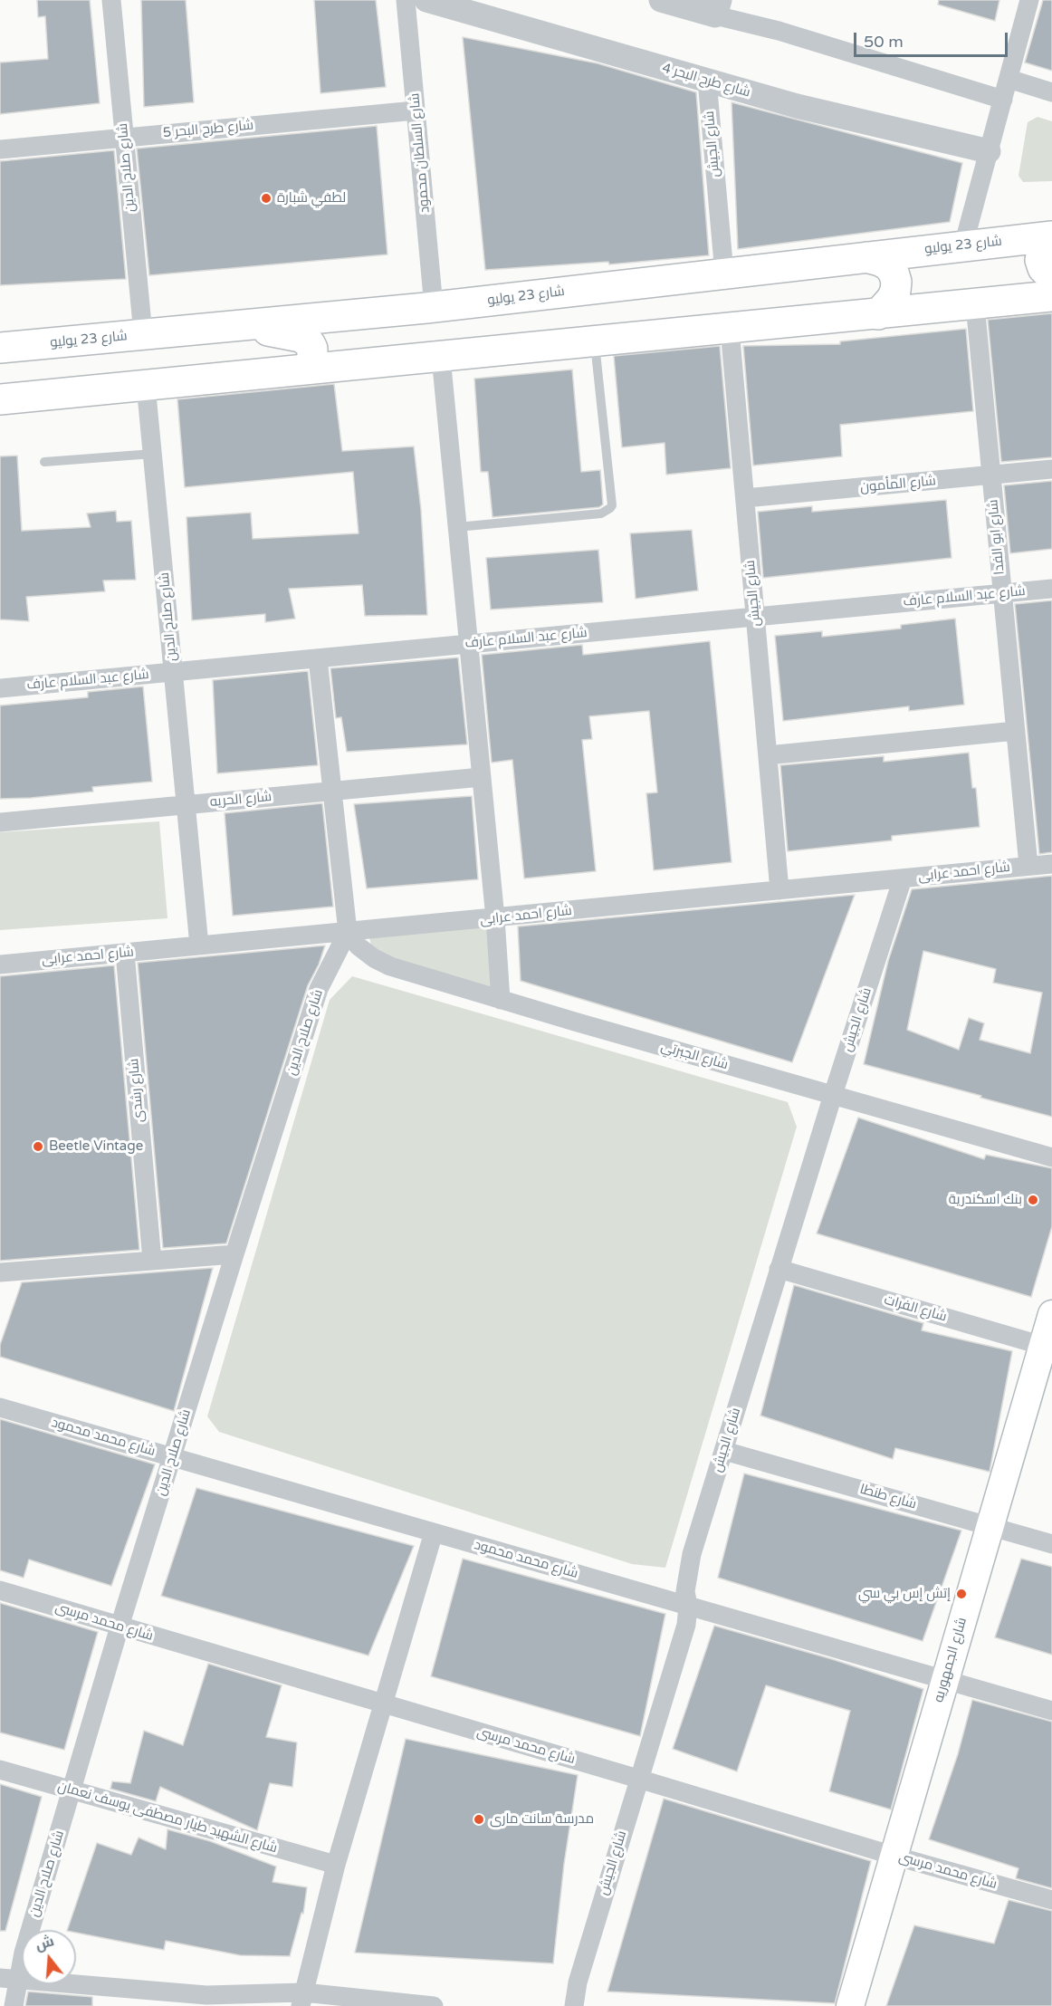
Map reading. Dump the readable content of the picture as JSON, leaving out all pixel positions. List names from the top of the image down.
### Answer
{
  "streets": {
    "main road": ["شارع 23 يوليو", "شارع الجمهوريه"],
    "street": [
      "شارع طرح البحر 4",
      "شارع طرح البحر 5",
      "شارع الجيش",
      "شارع السلطان محمود",
      "شارع صلاح الدين",
      "شارع المأمون",
      "شارع ابو الفدا",
      "شارع عبد السلام عارف",
      "شارع الحريه",
      "شارع احمد عرابى",
      "شارع الجبرتي",
      "شارع رشدى",
      "شارع الفرات",
      "شارع محمد محمود",
      "شارع طنطا",
      "شارع محمد مرسى",
      "شارع الشهيد طيار مصطفى يوسف نعمان"
    ]
  },
  "crossings": [
    ["شارع طرح البحر 4", "شارع الجيش"],
    ["شارع طرح البحر 5", "شارع السلطان محمود"],
    ["شارع طرح البحر 5", "شارع صلاح الدين"],
    ["شارع الجيش", "شارع 23 يوليو"],
    ["شارع الجيش", "شارع المأمون"],
    ["شارع الجيش", "شارع عبد السلام عارف"],
    ["شارع الجيش", "شارع احمد عرابى"],
    ["شارع الجيش", "شارع الجبرتي"],
    ["شارع الجيش", "شارع الفرات"],
    ["شارع الجيش", "شارع محمد محمود"],
    ["شارع الجيش", "شارع طنطا"],
    ["شارع الجيش", "شارع محمد مرسى"],
    ["شارع السلطان محمود", "شارع 23 يوليو"],
    ["شارع صلاح الدين", "شارع 23 يوليو"],
    ["شارع صلاح الدين", "شارع عبد السلام عارف"],
    ["شارع صلاح الدين", "شارع الحريه"],
    ["شارع صلاح الدين", "شارع احمد عرابى"],
    ["شارع صلاح الدين", "شارع الجبرتي"],
    ["شارع صلاح الدين", "شارع محمد محمود"],
    ["شارع صلاح الدين", "شارع محمد مرسى"],
    ["شارع صلاح الدين", "شارع الشهيد طيار مصطفى يوسف نعمان"],
    ["شارع المأمون", "شارع ابو الفدا"],
    ["شارع ابو الفدا", "شارع عبد السلام عارف"],
    ["شارع ابو الفدا", "شارع احمد عرابى"],
    ["شارع احمد عرابى", "شارع الجبرتي"],
    ["شارع احمد عرابى", "شارع رشدى"],
    ["شارع الفرات", "شارع الجمهوريه"],
    ["شارع محمد محمود", "شارع الجمهوريه"],
    ["شارع طنطا", "شارع الجمهوريه"],
    ["شارع محمد مرسى", "شارع الجمهوريه"]
  ],
  "places": [
    "لطفي شبارة",
    "Beetle Vintage",
    "بنك اسكندرية",
    "إتش إس بي سي",
    "مدرسة سانت مارى"
  ],
  "scale_bar": "50 m",
  "north": "top"
}
